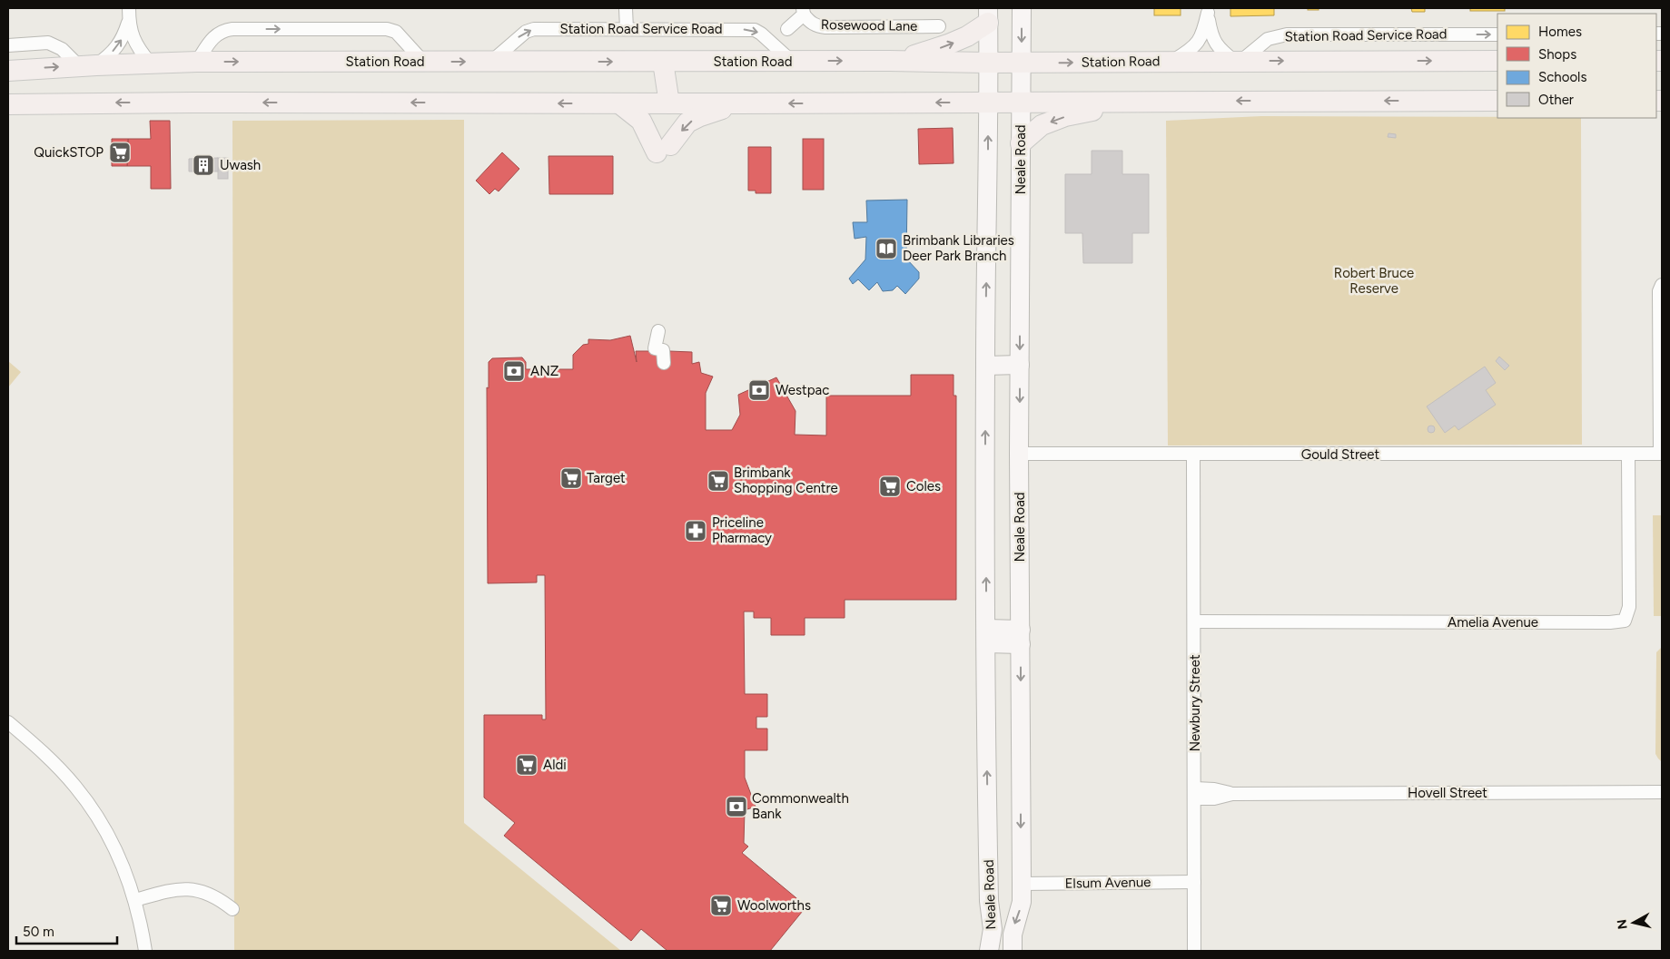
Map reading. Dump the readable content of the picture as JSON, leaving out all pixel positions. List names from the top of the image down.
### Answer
{
  "streets": {
    "main road": ["Station Road"],
    "street": [
      "Rosewood Lane",
      "Station Road Service Road",
      "Neale Road",
      "Gould Street",
      "Amelia Avenue",
      "Newbury Street",
      "Hovell Street",
      "Elsum Avenue"
    ]
  },
  "crossings": [
    ["Station Road Service Road", "Station Road"],
    ["Station Road", "Neale Road"],
    ["Neale Road", "Gould Street"],
    ["Neale Road", "Elsum Avenue"],
    ["Gould Street", "Amelia Avenue"],
    ["Gould Street", "Newbury Street"],
    ["Amelia Avenue", "Newbury Street"],
    ["Newbury Street", "Hovell Street"],
    ["Newbury Street", "Elsum Avenue"]
  ],
  "one_way": ["Station Road Service Road"],
  "parks": ["Robert Bruce Reserve"],
  "places": {
    "supermarket": [
      "QuickSTOP",
      "Target",
      "Brimbank Shopping Centre",
      "Coles",
      "Aldi",
      "Woolworths"
    ],
    "building": ["Uwash"],
    "library": ["Brimbank Libraries Deer Park Branch"],
    "bank": ["ANZ", "Westpac", "Commonwealth Bank"],
    "pharmacy": ["Priceline Pharmacy"]
  },
  "legend": [
    "Homes",
    "Shops",
    "Schools",
    "Other"
  ],
  "scale_bar": "50 m",
  "north": "left"
}
